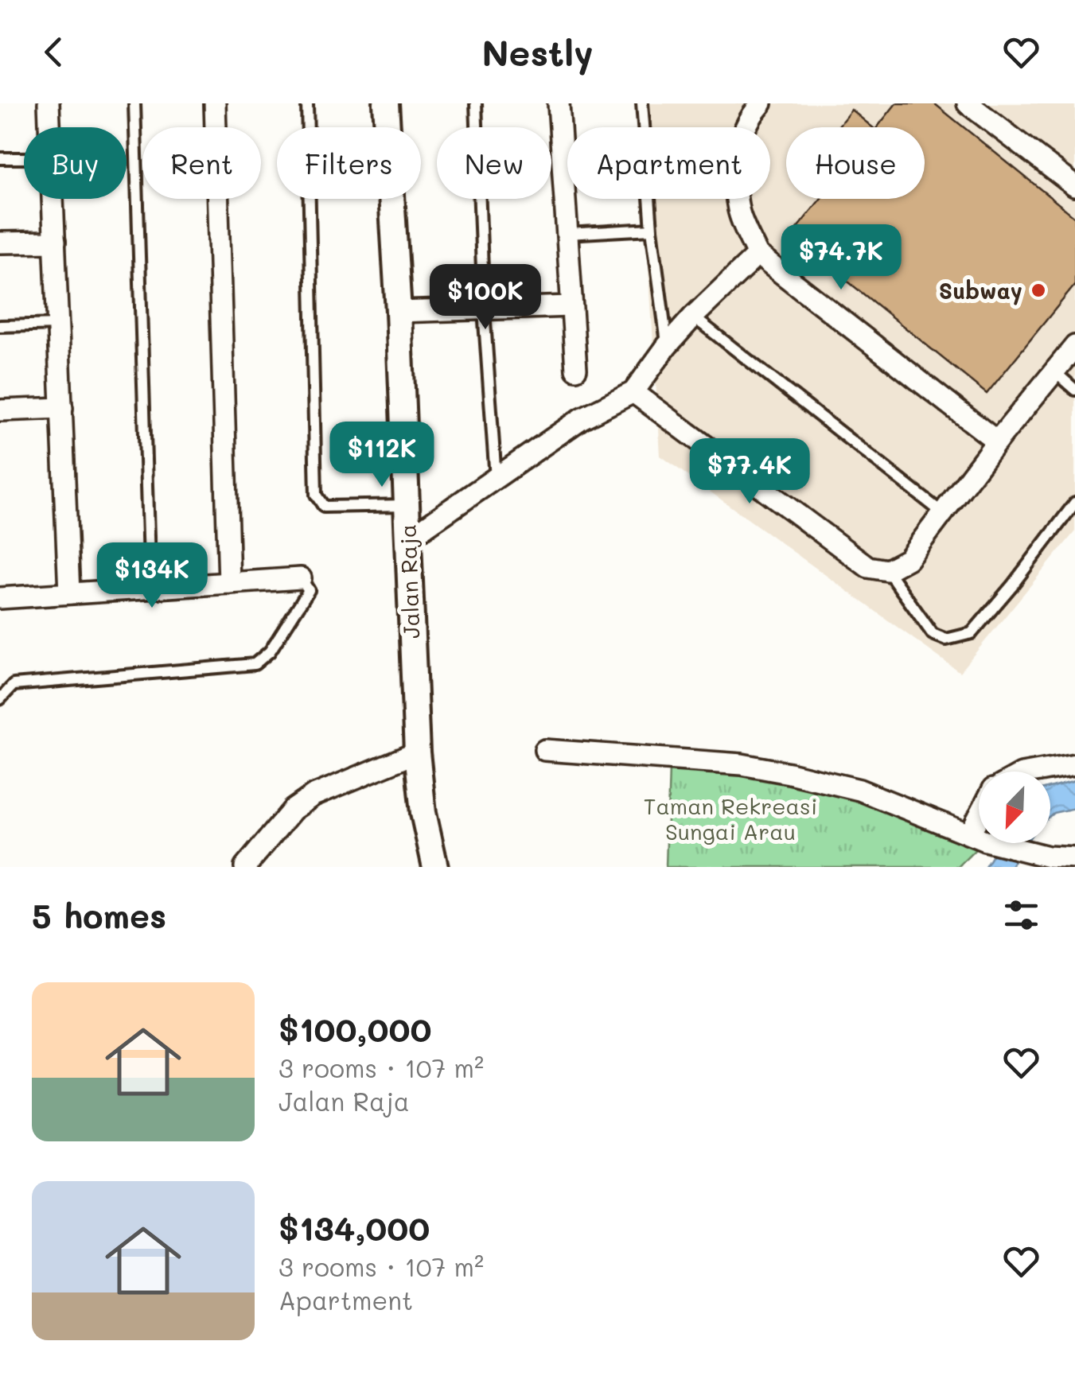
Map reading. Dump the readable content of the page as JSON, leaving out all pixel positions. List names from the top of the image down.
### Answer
{
  "streets": {
    "street": ["Jalan Raja"]
  },
  "parks": ["Taman Rekreasi Sungai Arau"],
  "places": ["Subway"],
  "north": "bottom left",
  "page": {
    "header": "Nestly",
    "chip": [
      "Buy",
      "Rent",
      "Filters",
      "New",
      "Apartment",
      "House"
    ],
    "price": [
      "$74.7K",
      "$100K",
      "$112K",
      "$77.4K",
      "$134K"
    ],
    "heading": "5 homes",
    "list": [
      {
        "name": "$100,000",
        "note": "3 rooms · 107 m² · Jalan Raja"
      },
      {
        "name": "$134,000",
        "note": "3 rooms · 107 m² · Apartment"
      }
    ]
  }
}
